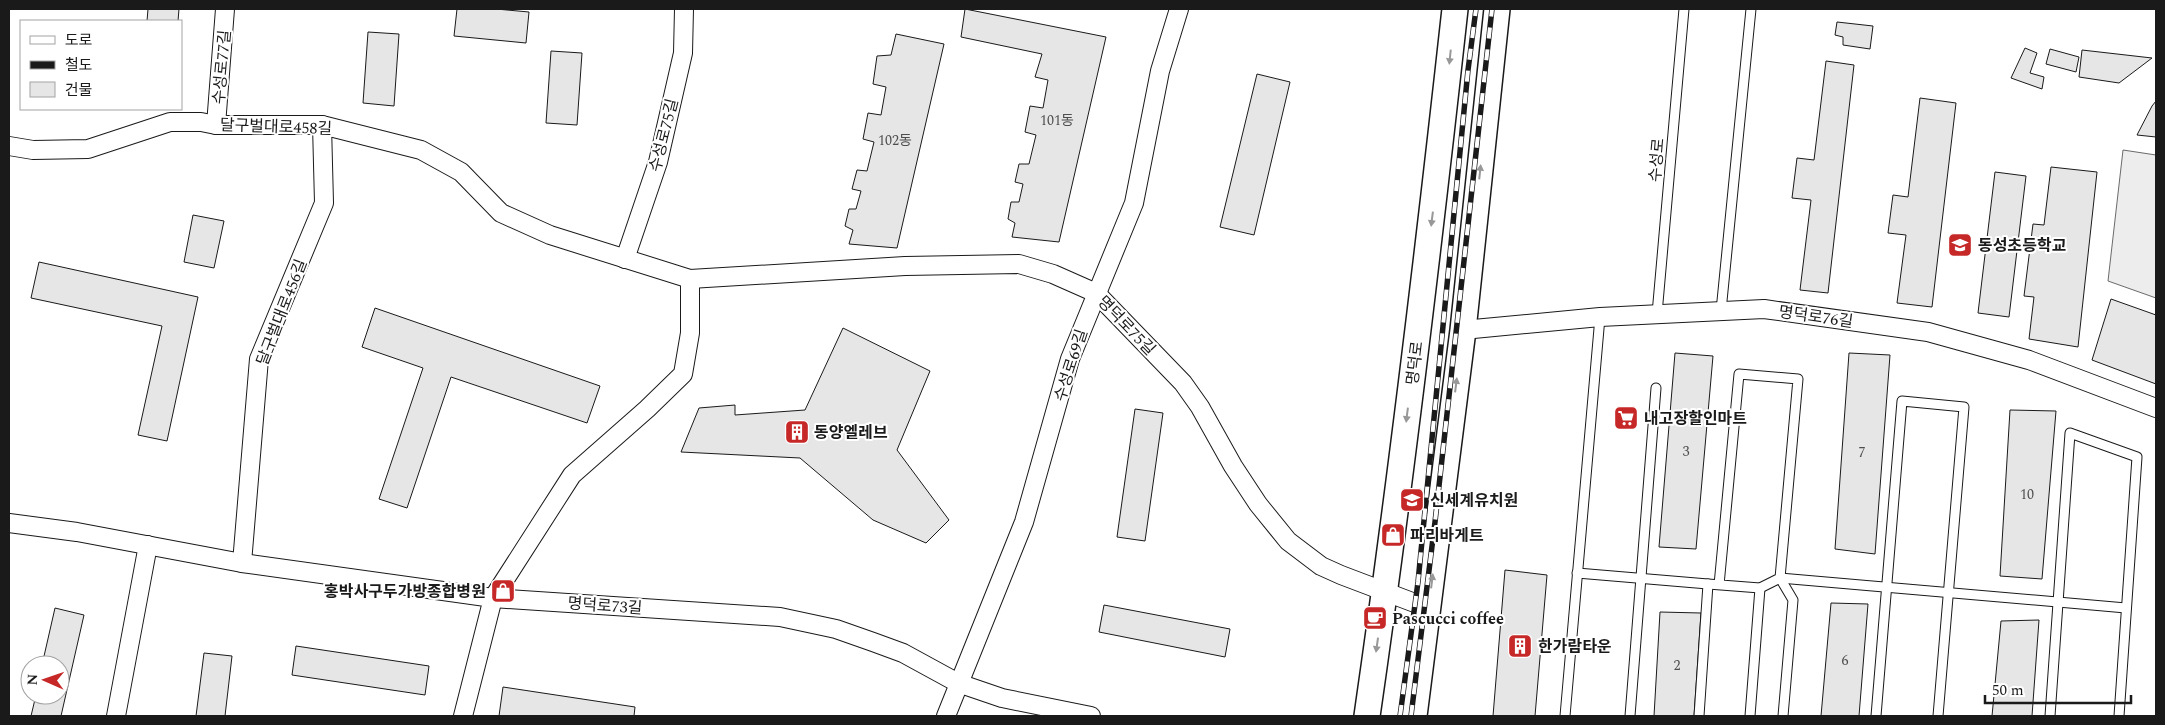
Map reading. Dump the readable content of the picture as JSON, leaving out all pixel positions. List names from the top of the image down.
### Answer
{
  "streets": {
    "main road": ["명덕로"],
    "street": [
      "수성로77길",
      "달구벌대로458길",
      "수성로75길",
      "달구벌대로456길",
      "명덕로76길",
      "명덕로75길",
      "수성로69길",
      "명덕로73길"
    ],
    "lane": ["수성로"]
  },
  "crossings": [
    ["수성로77길", "달구벌대로458길"],
    ["달구벌대로458길", "수성로75길"],
    ["달구벌대로458길", "달구벌대로456길"],
    ["달구벌대로458길", "명덕로75길"],
    ["수성로", "명덕로76길"],
    ["명덕로75길", "명덕로"],
    ["명덕로75길", "수성로69길"],
    ["수성로69길", "명덕로73길"]
  ],
  "places": {
    "school or university": ["동성초등학교", "신세계유치원"],
    "supermarket": ["내고장할인마트"],
    "building": ["동양엘레브", "한가람타운"],
    "shop": ["파리바게트", "홍박사구두가방종합병원"],
    "cafe": ["Pascucci coffee"]
  },
  "house_numbers": [
    "101동",
    "102동",
    "3",
    "7",
    "10",
    "6",
    "2"
  ],
  "legend": ["도로", "철도", "건물"],
  "scale_bar": "50 m",
  "north": "left"
}
